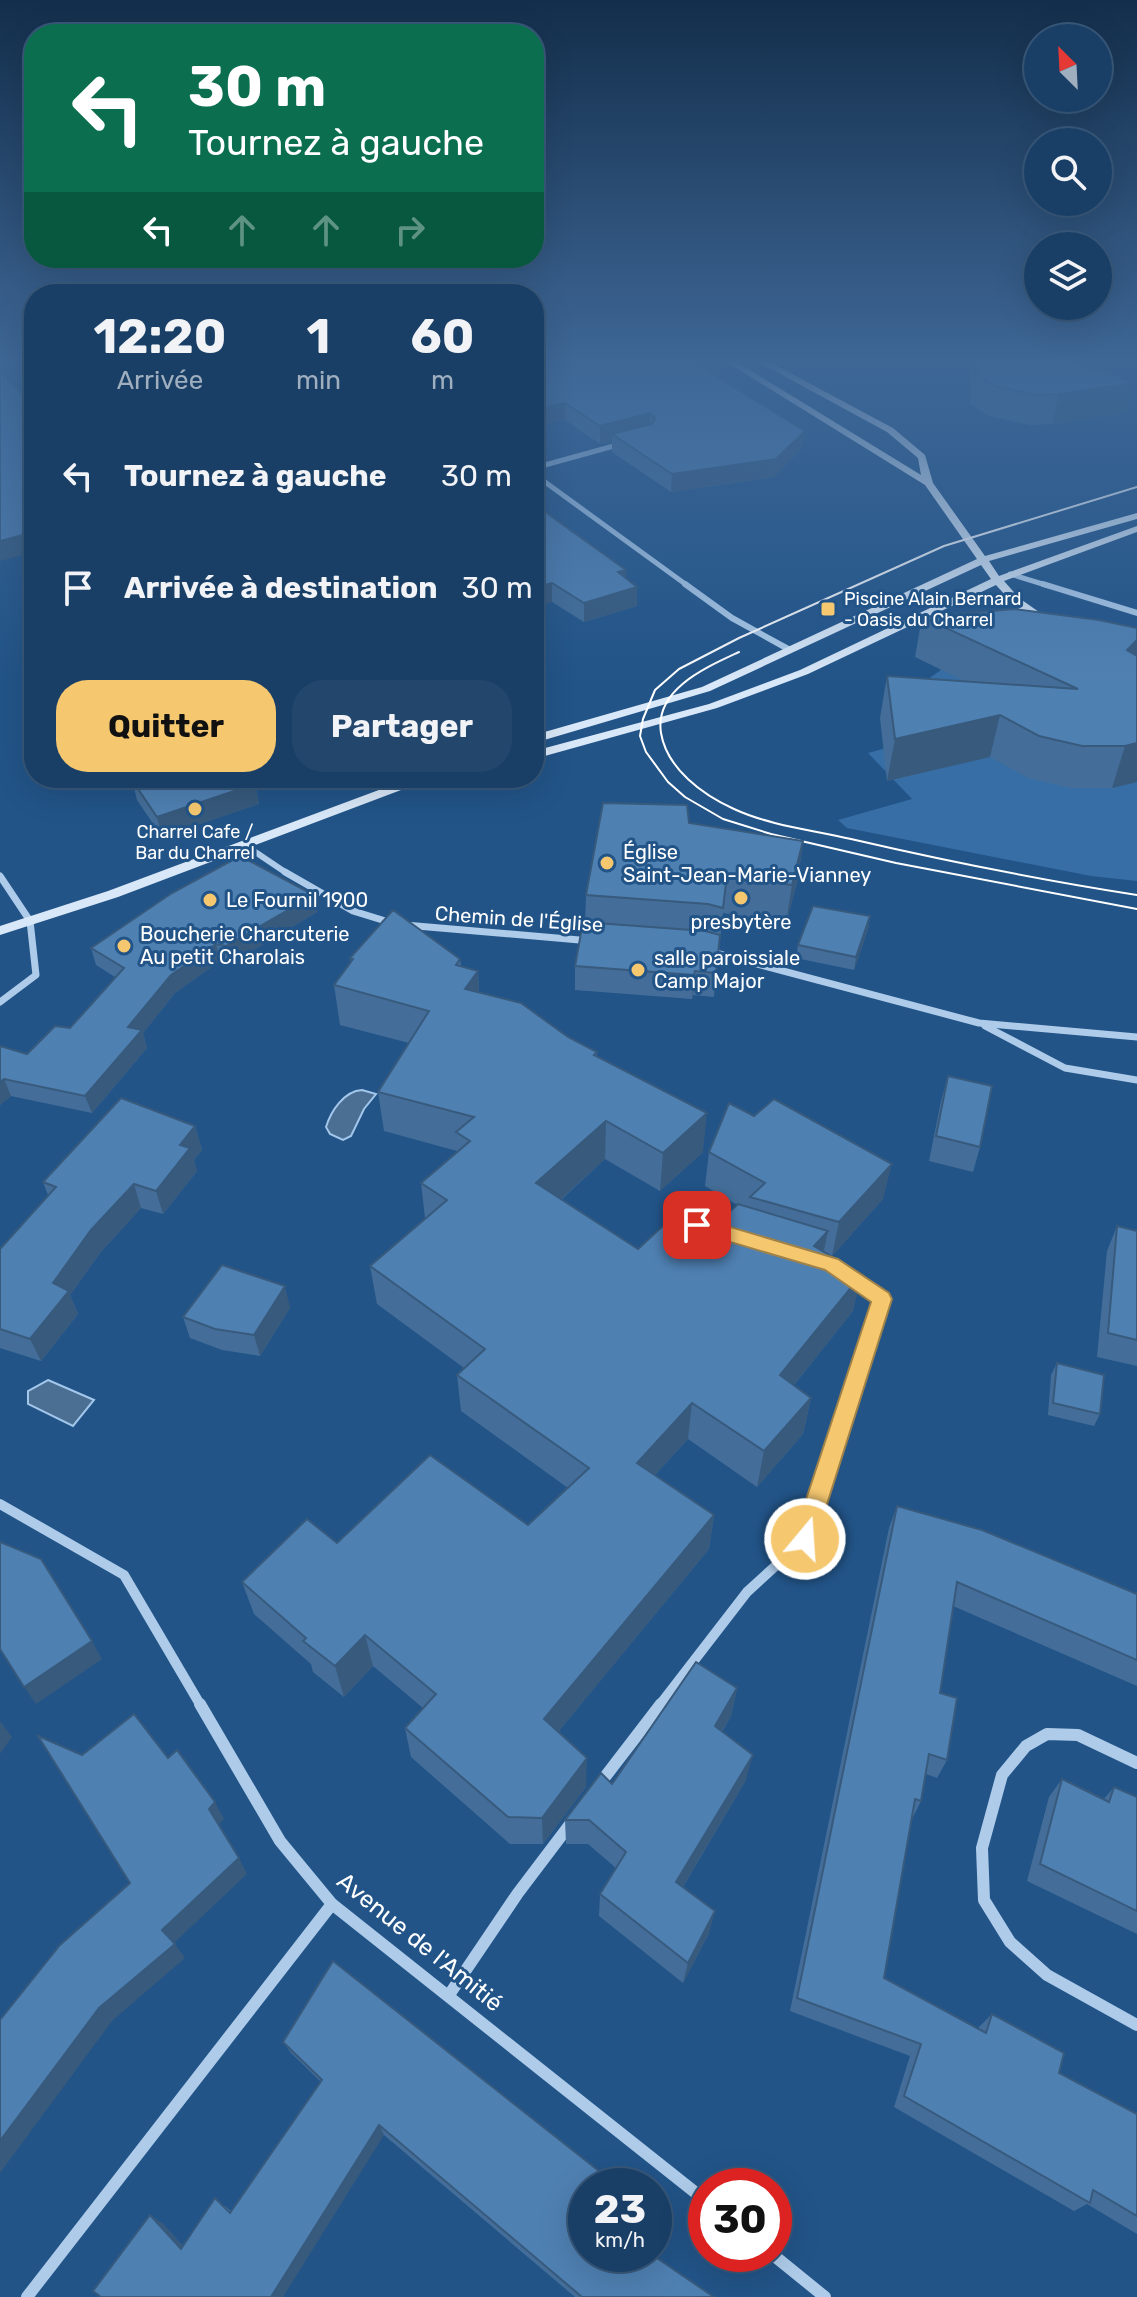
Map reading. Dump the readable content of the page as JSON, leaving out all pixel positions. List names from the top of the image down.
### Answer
{
  "streets": {
    "street": ["Chemin de l'Église", "Avenue de l'Amitié"]
  },
  "places": {
    "transit": ["Piscine Alain Bernard - Oasis du Charrel"],
    "other": [
      "Charrel Cafe / Bar du Charrel",
      "Église Saint-Jean-Marie-Vianney",
      "presbytère",
      "Le Fournil 1900",
      "Boucherie Charcuterie Au petit Charolais",
      "salle paroissiale Camp Major"
    ]
  },
  "north": "top left",
  "page": {
    "turn": ["30 m", "Tournez à gauche"],
    "eta": [
      "12:20",
      "Arrivée",
      "1",
      "min",
      "60",
      "m"
    ],
    "list": [
      {
        "name": "Tournez à gauche",
        "value": "30 m"
      },
      {
        "name": "Arrivée à destination",
        "value": "30 m"
      }
    ],
    "buttons": ["Quitter", "Partager"],
    "speed": "23 km/h",
    "limit": "30"
  }
}
